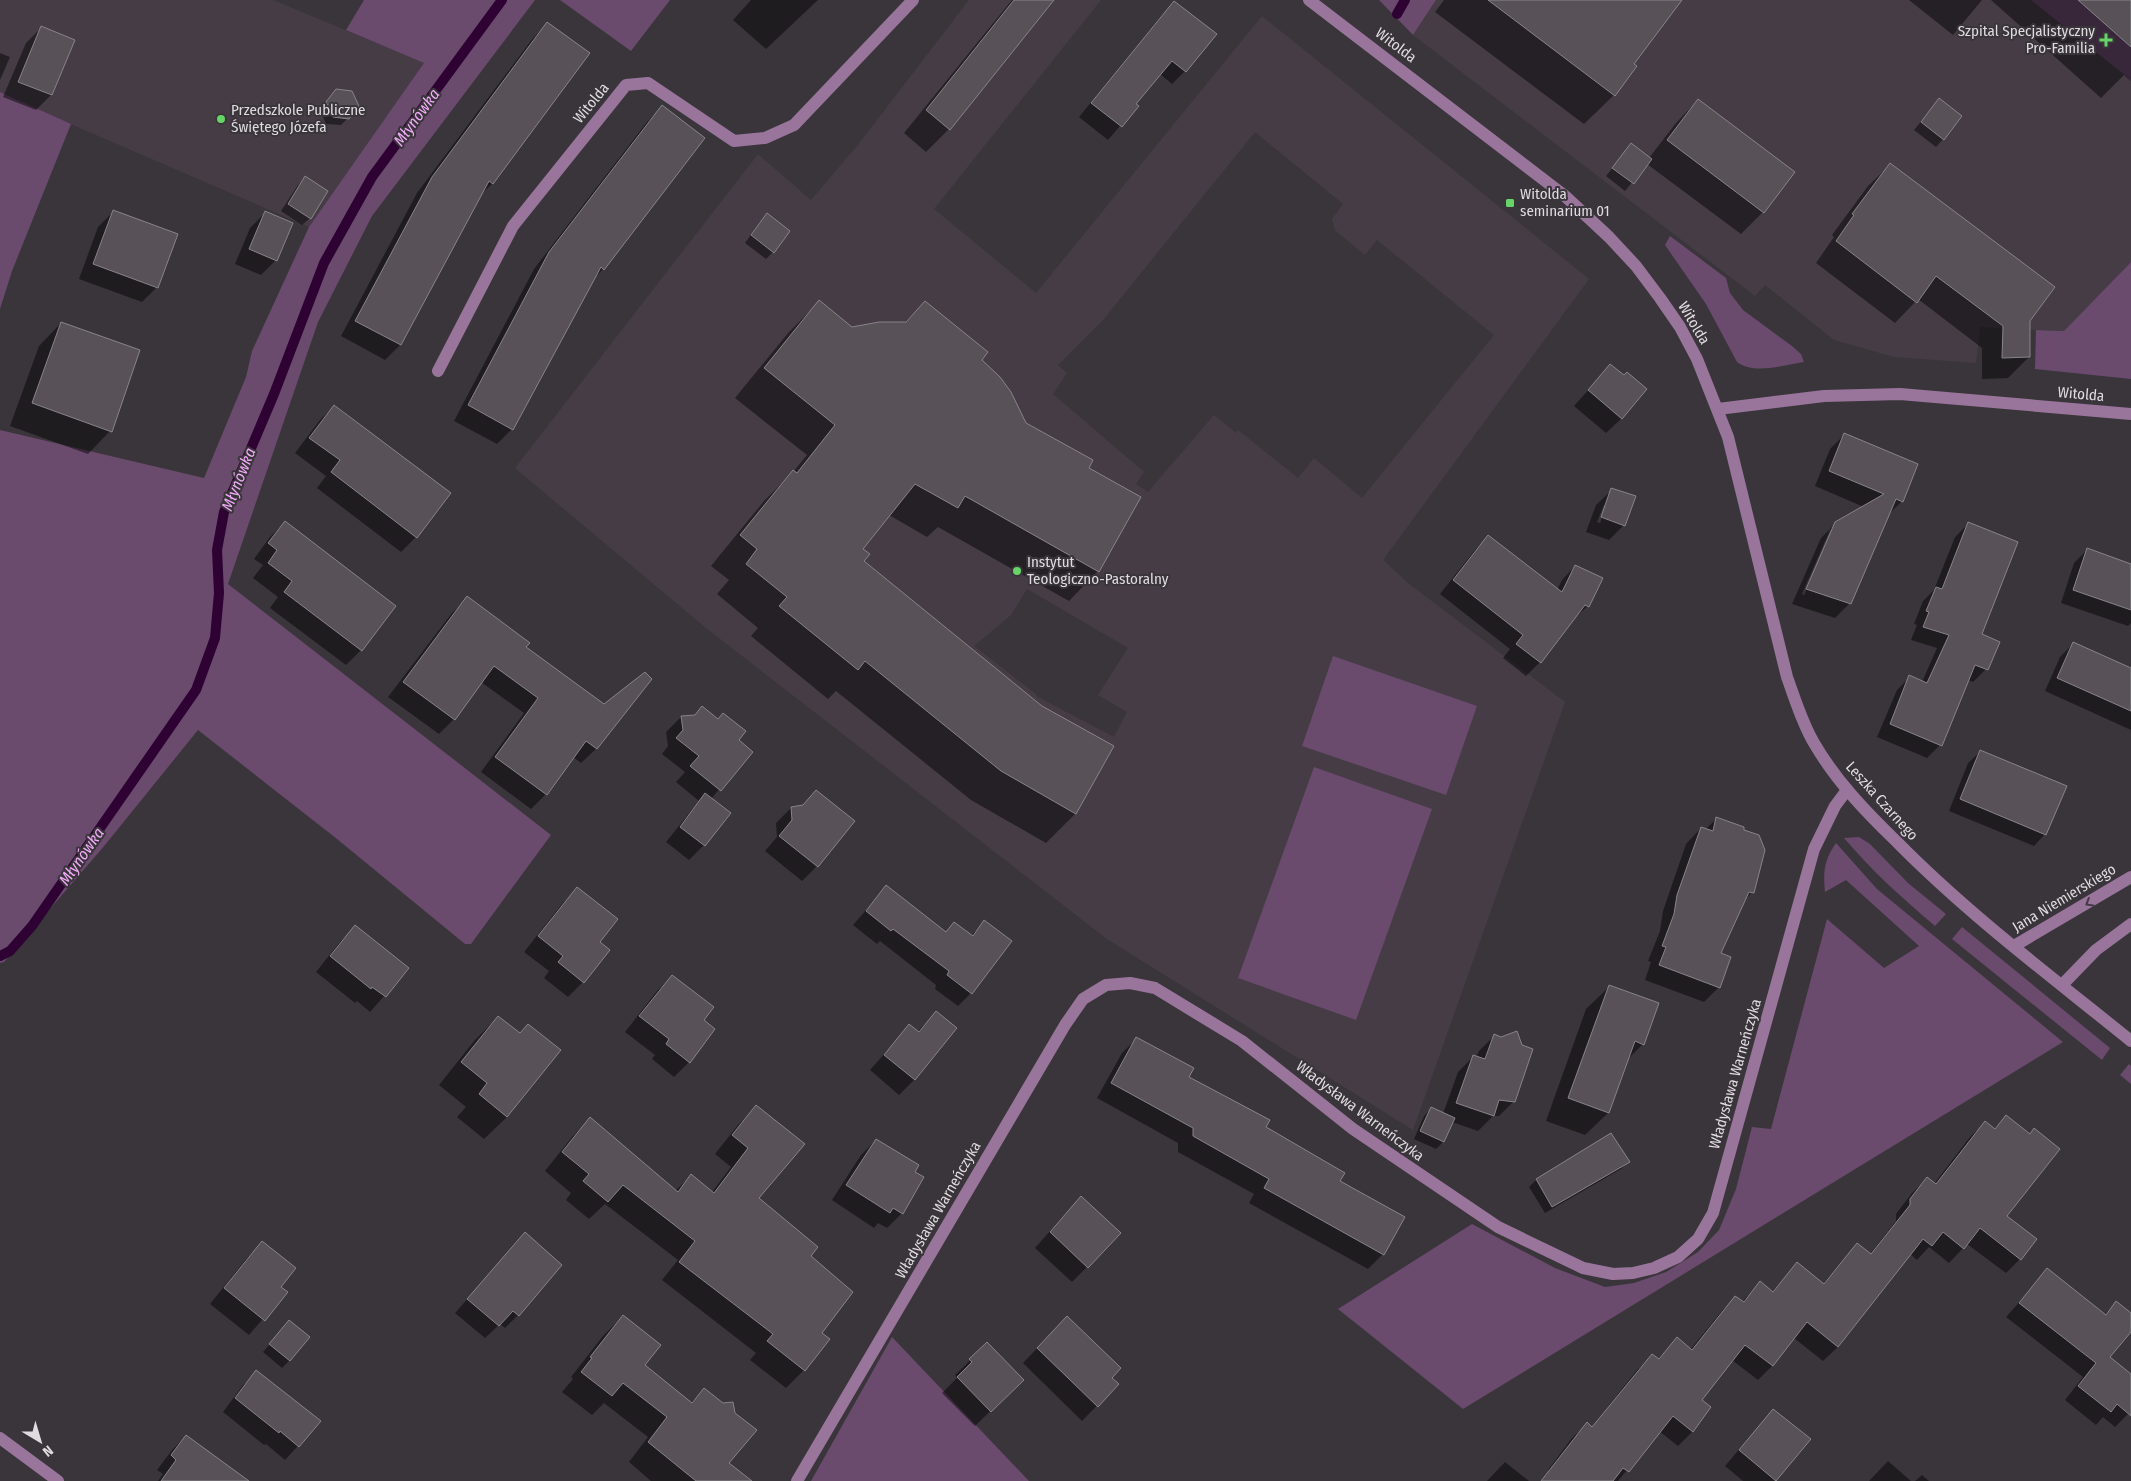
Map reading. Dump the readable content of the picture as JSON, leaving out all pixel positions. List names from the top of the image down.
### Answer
{
  "streets": {
    "street": [
      "Witolda",
      "Leszka Czarnego",
      "Jana Niemierskiego",
      "Władysława Warneńczyka"
    ]
  },
  "crossings": [
    ["Witolda", "Leszka Czarnego"],
    ["Leszka Czarnego", "Jana Niemierskiego"],
    ["Leszka Czarnego", "Władysława Warneńczyka"]
  ],
  "water": ["Młynówka"],
  "places": {
    "health": ["Szpital Specjalistyczny Pro-Familia"],
    "other": ["Przedszkole Publiczne Świętego Józefa", "Instytut Teologiczno-Pastoralny"],
    "transit": ["Witolda seminarium 01"]
  },
  "north": "bottom right"
}
